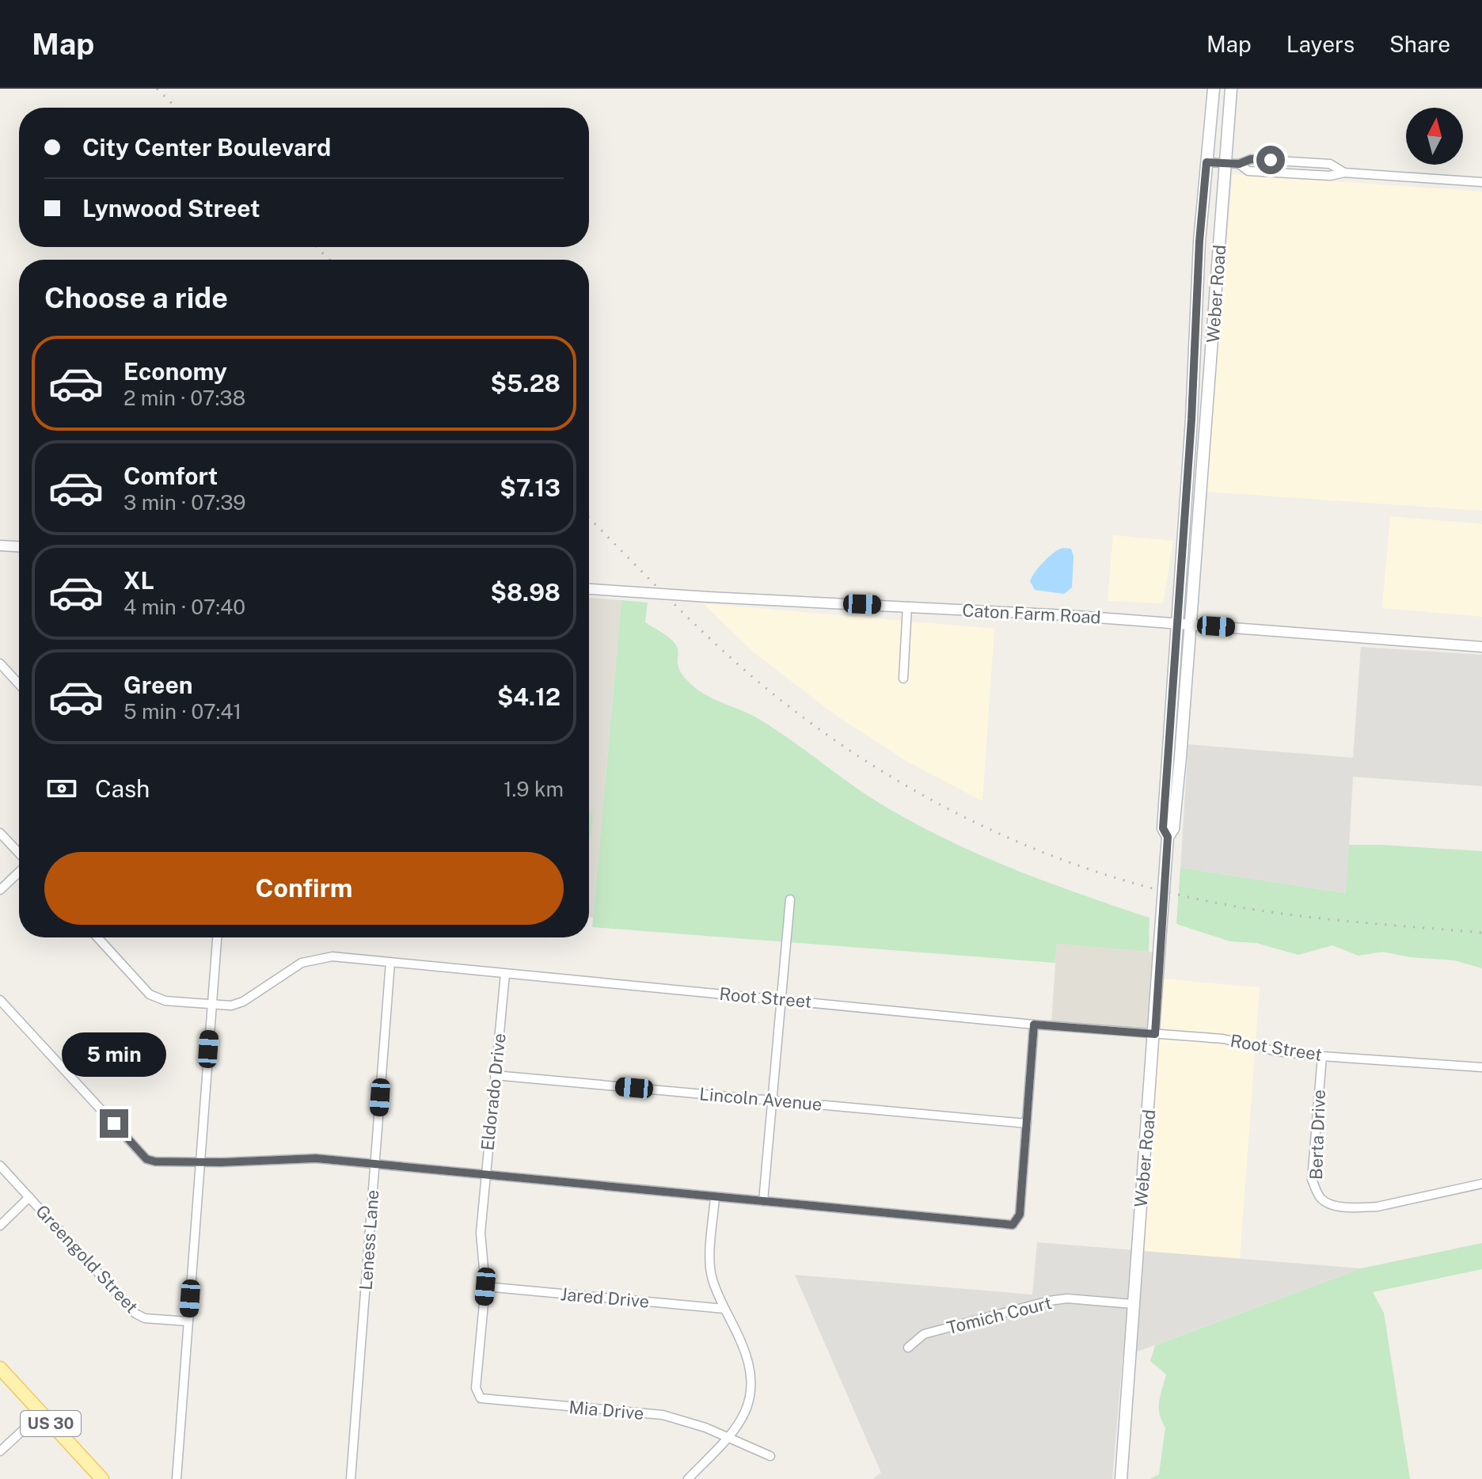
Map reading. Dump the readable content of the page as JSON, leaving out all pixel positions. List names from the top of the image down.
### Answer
{
  "streets": {
    "main road": ["Weber Road", "US 30"],
    "street": [
      "Caton Farm Road",
      "Root Street",
      "Eldorado Drive",
      "Lincoln Avenue",
      "Berta Drive",
      "Leness Lane",
      "Greengold Street",
      "Jared Drive",
      "Tomich Court",
      "Mia Drive"
    ]
  },
  "crossings": [
    ["Weber Road", "Caton Farm Road"],
    ["Weber Road", "Root Street"],
    ["Weber Road", "Tomich Court"],
    ["Root Street", "Eldorado Drive"],
    ["Root Street", "Berta Drive"],
    ["Root Street", "Leness Lane"],
    ["Eldorado Drive", "Lincoln Avenue"],
    ["Eldorado Drive", "Jared Drive"],
    ["Eldorado Drive", "Mia Drive"]
  ],
  "north": "top",
  "page": {
    "header": "Map",
    "nav": ["Map", "Layers", "Share"],
    "banner": ["City Center Boulevard", "Lynwood Street"],
    "heading": "Choose a ride",
    "list": [
      {
        "name": "Economy",
        "note": "2 min · 07:38",
        "value": "$5.28"
      },
      {
        "name": "Comfort",
        "note": "3 min · 07:39",
        "value": "$7.13"
      },
      {
        "name": "XL",
        "note": "4 min · 07:40",
        "value": "$8.98"
      },
      {
        "name": "Green",
        "note": "5 min · 07:41",
        "value": "$4.12"
      }
    ],
    "pay": ["Cash", "1.9 km"],
    "buttons": "Confirm",
    "bubble": "5 min"
  }
}
